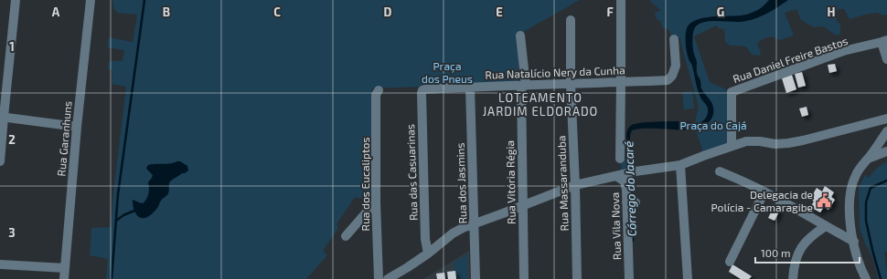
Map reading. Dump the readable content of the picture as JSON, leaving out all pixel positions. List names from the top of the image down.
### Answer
{
  "streets": {
    "street": [
      "Rua Daniel Freire Bastos",
      "Rua Natalício Nery da Cunha",
      "Rua Garanhuns",
      "Rua das Casuarinas",
      "Rua Vitória Régia",
      "Rua dos Jasmins",
      "Rua Massaranduba",
      "Rua dos Eucaliptos",
      "Rua Vila Nova"
    ]
  },
  "crossings": [
    ["Rua Natalício Nery da Cunha", "Rua das Casuarinas"],
    ["Rua Natalício Nery da Cunha", "Rua Vitória Régia"],
    ["Rua Natalício Nery da Cunha", "Rua dos Jasmins"],
    ["Rua Natalício Nery da Cunha", "Rua Massaranduba"]
  ],
  "districts": ["LOTEAMENTO JARDIM ELDORADO"],
  "water": ["Córrego do Jacaré"],
  "parks": ["Praça dos Pneus", "Praça do Cajá"],
  "places": {
    "public building": ["Delegacia de Polícia - Camaragibe"]
  },
  "scale_bar": "100 m",
  "grid": {
    "columns": [
      "A",
      "B",
      "C",
      "D",
      "E",
      "F",
      "G",
      "H"
    ],
    "rows": ["1", "2", "3"]
  }
}
